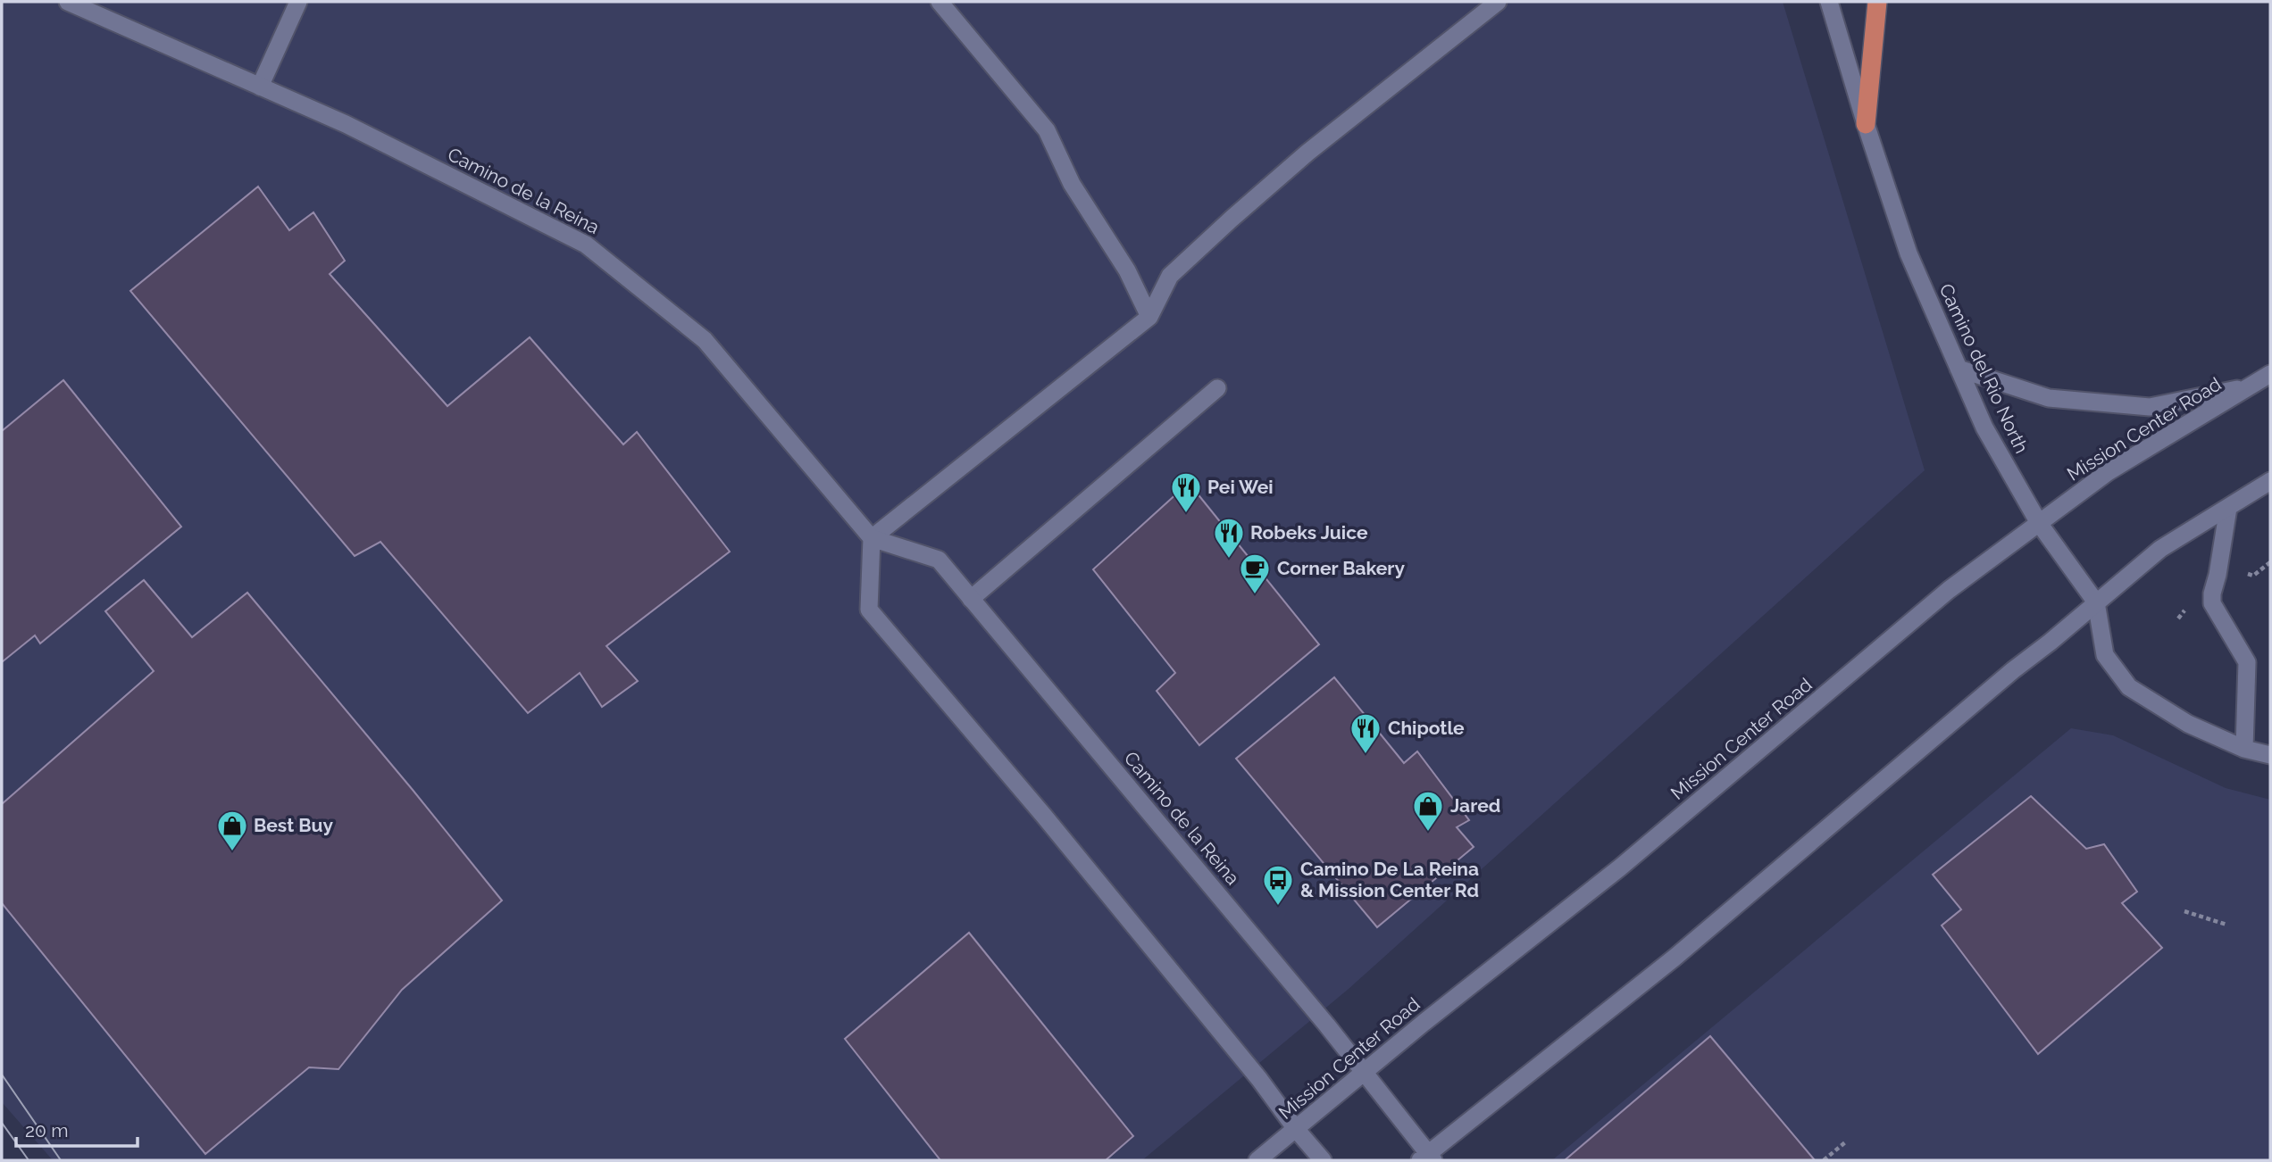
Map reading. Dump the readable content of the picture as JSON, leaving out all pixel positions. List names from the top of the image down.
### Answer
{
  "streets": {
    "main road": ["Camino de la Reina", "Camino del Rio North", "Mission Center Road"]
  },
  "crossings": [
    ["Camino de la Reina", "Mission Center Road"],
    ["Camino del Rio North", "Mission Center Road"]
  ],
  "places": {
    "restaurant": ["Pei Wei", "Robeks Juice", "Chipotle"],
    "cafe": ["Corner Bakery"],
    "shop": ["Jared", "Best Buy"],
    "bus stop": ["Camino De La Reina & Mission Center Rd"]
  },
  "scale_bar": "20 m"
}
